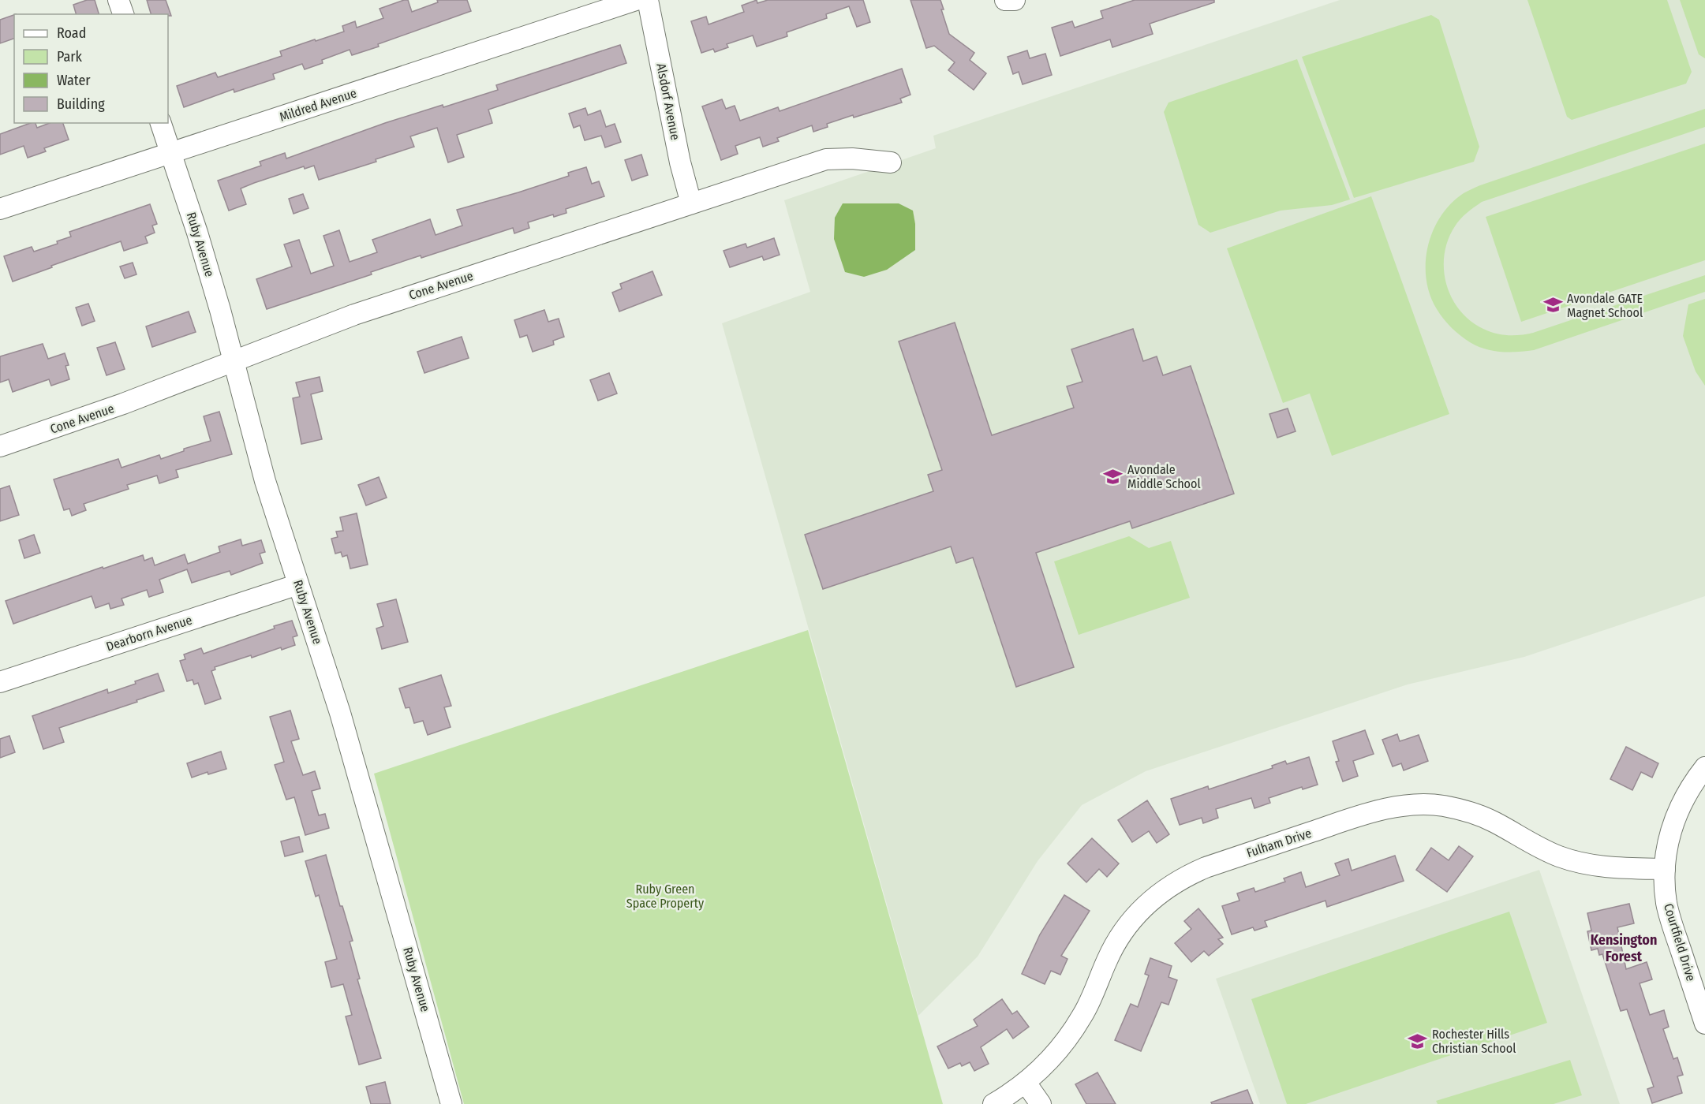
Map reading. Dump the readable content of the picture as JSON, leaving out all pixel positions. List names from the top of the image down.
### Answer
{
  "streets": {
    "street": [
      "Alsdorf Avenue",
      "Mildred Avenue",
      "Ruby Avenue",
      "Cone Avenue",
      "Dearborn Avenue",
      "Fulham Drive",
      "Courtfield Drive"
    ]
  },
  "crossings": [
    ["Alsdorf Avenue", "Cone Avenue"],
    ["Mildred Avenue", "Ruby Avenue"],
    ["Ruby Avenue", "Cone Avenue"],
    ["Ruby Avenue", "Dearborn Avenue"],
    ["Fulham Drive", "Courtfield Drive"]
  ],
  "districts": ["Kensington Forest"],
  "parks": ["Ruby Green Space Property"],
  "places": {
    "school or university": ["Avondale GATE Magnet School", "Avondale Middle School", "Rochester Hills Christian School"]
  },
  "legend": [
    "Road",
    "Park",
    "Water",
    "Building"
  ]
}
